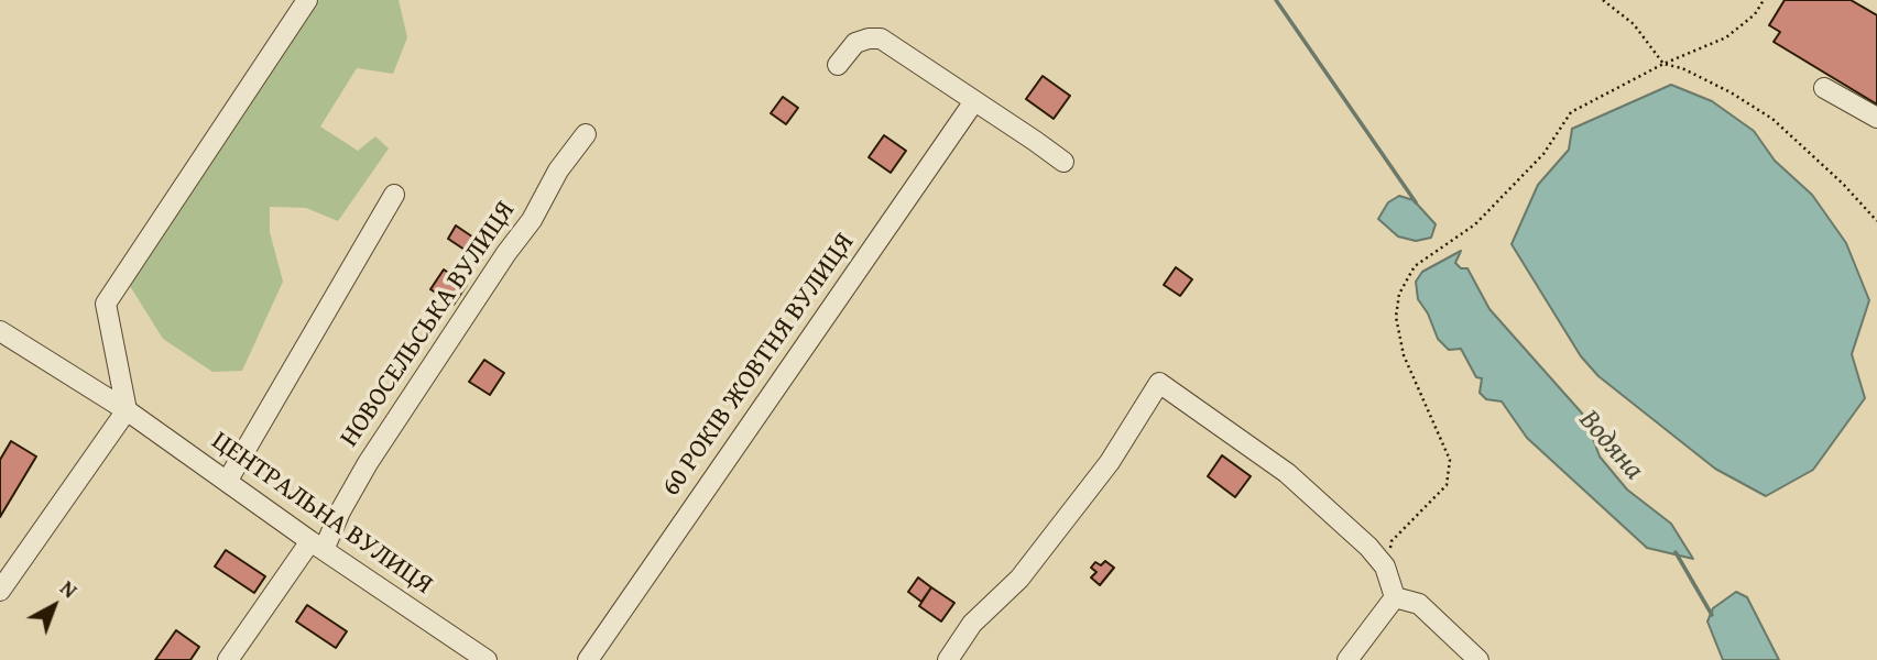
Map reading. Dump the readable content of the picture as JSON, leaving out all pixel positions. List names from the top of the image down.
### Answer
{
  "streets": {
    "street": ["НОВОСЕЛЬСЬКА ВУЛИЦЯ", "60 РОКІВ ЖОВТНЯ ВУЛИЦЯ", "ЦЕНТРАЛЬНА ВУЛИЦЯ"]
  },
  "crossings": [
    ["НОВОСЕЛЬСЬКА ВУЛИЦЯ", "ЦЕНТРАЛЬНА ВУЛИЦЯ"]
  ],
  "water": ["Водяна"],
  "north": "top right"
}
